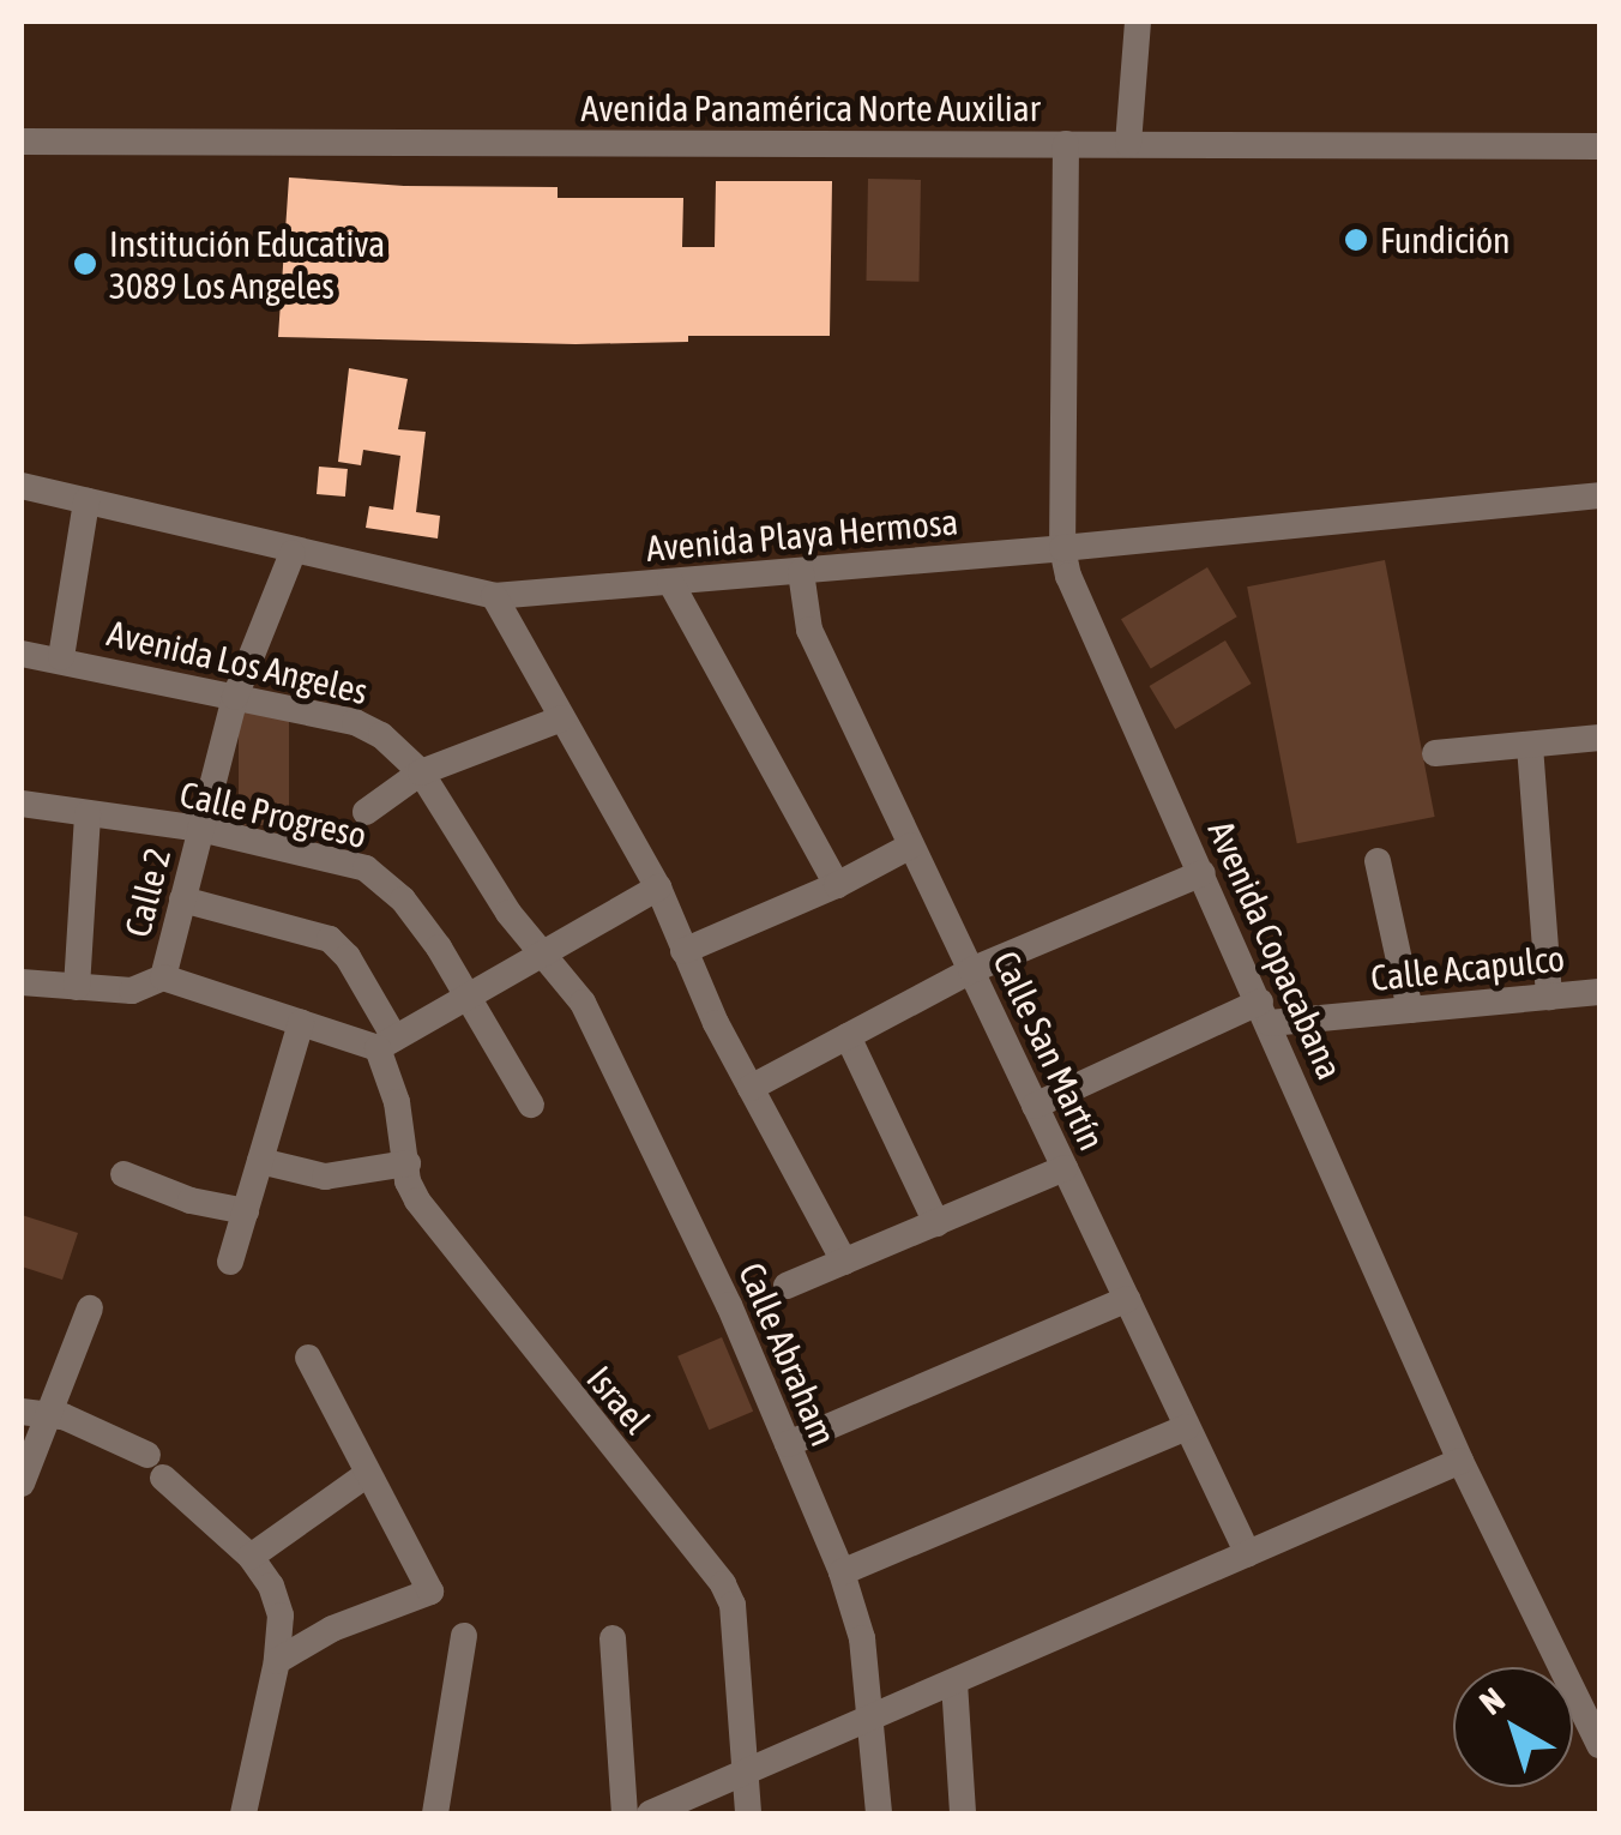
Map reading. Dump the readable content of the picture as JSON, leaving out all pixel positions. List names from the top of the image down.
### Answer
{
  "streets": {
    "street": [
      "Avenida Panamérica Norte Auxiliar",
      "Avenida Playa Hermosa",
      "Avenida Los Angeles",
      "Calle Progreso",
      "Calle 2",
      "Avenida Copacabana",
      "Calle Acapulco",
      "Calle San Martín",
      "Calle Abraham",
      "Israel"
    ]
  },
  "crossings": [
    ["Avenida Panamérica Norte Auxiliar", "Avenida Copacabana"],
    ["Avenida Playa Hermosa", "Calle 2"],
    ["Avenida Playa Hermosa", "Avenida Copacabana"],
    ["Avenida Playa Hermosa", "Calle San Martín"],
    ["Avenida Los Angeles", "Calle 2"],
    ["Avenida Los Angeles", "Calle Abraham"],
    ["Calle Progreso", "Calle 2"],
    ["Calle 2", "Israel"],
    ["Avenida Copacabana", "Calle Acapulco"],
    ["Calle Acapulco", "Calle San Martín"]
  ],
  "places": ["Fundición", "Institución Educativa 3089 Los Angeles"],
  "north": "top left"
}
